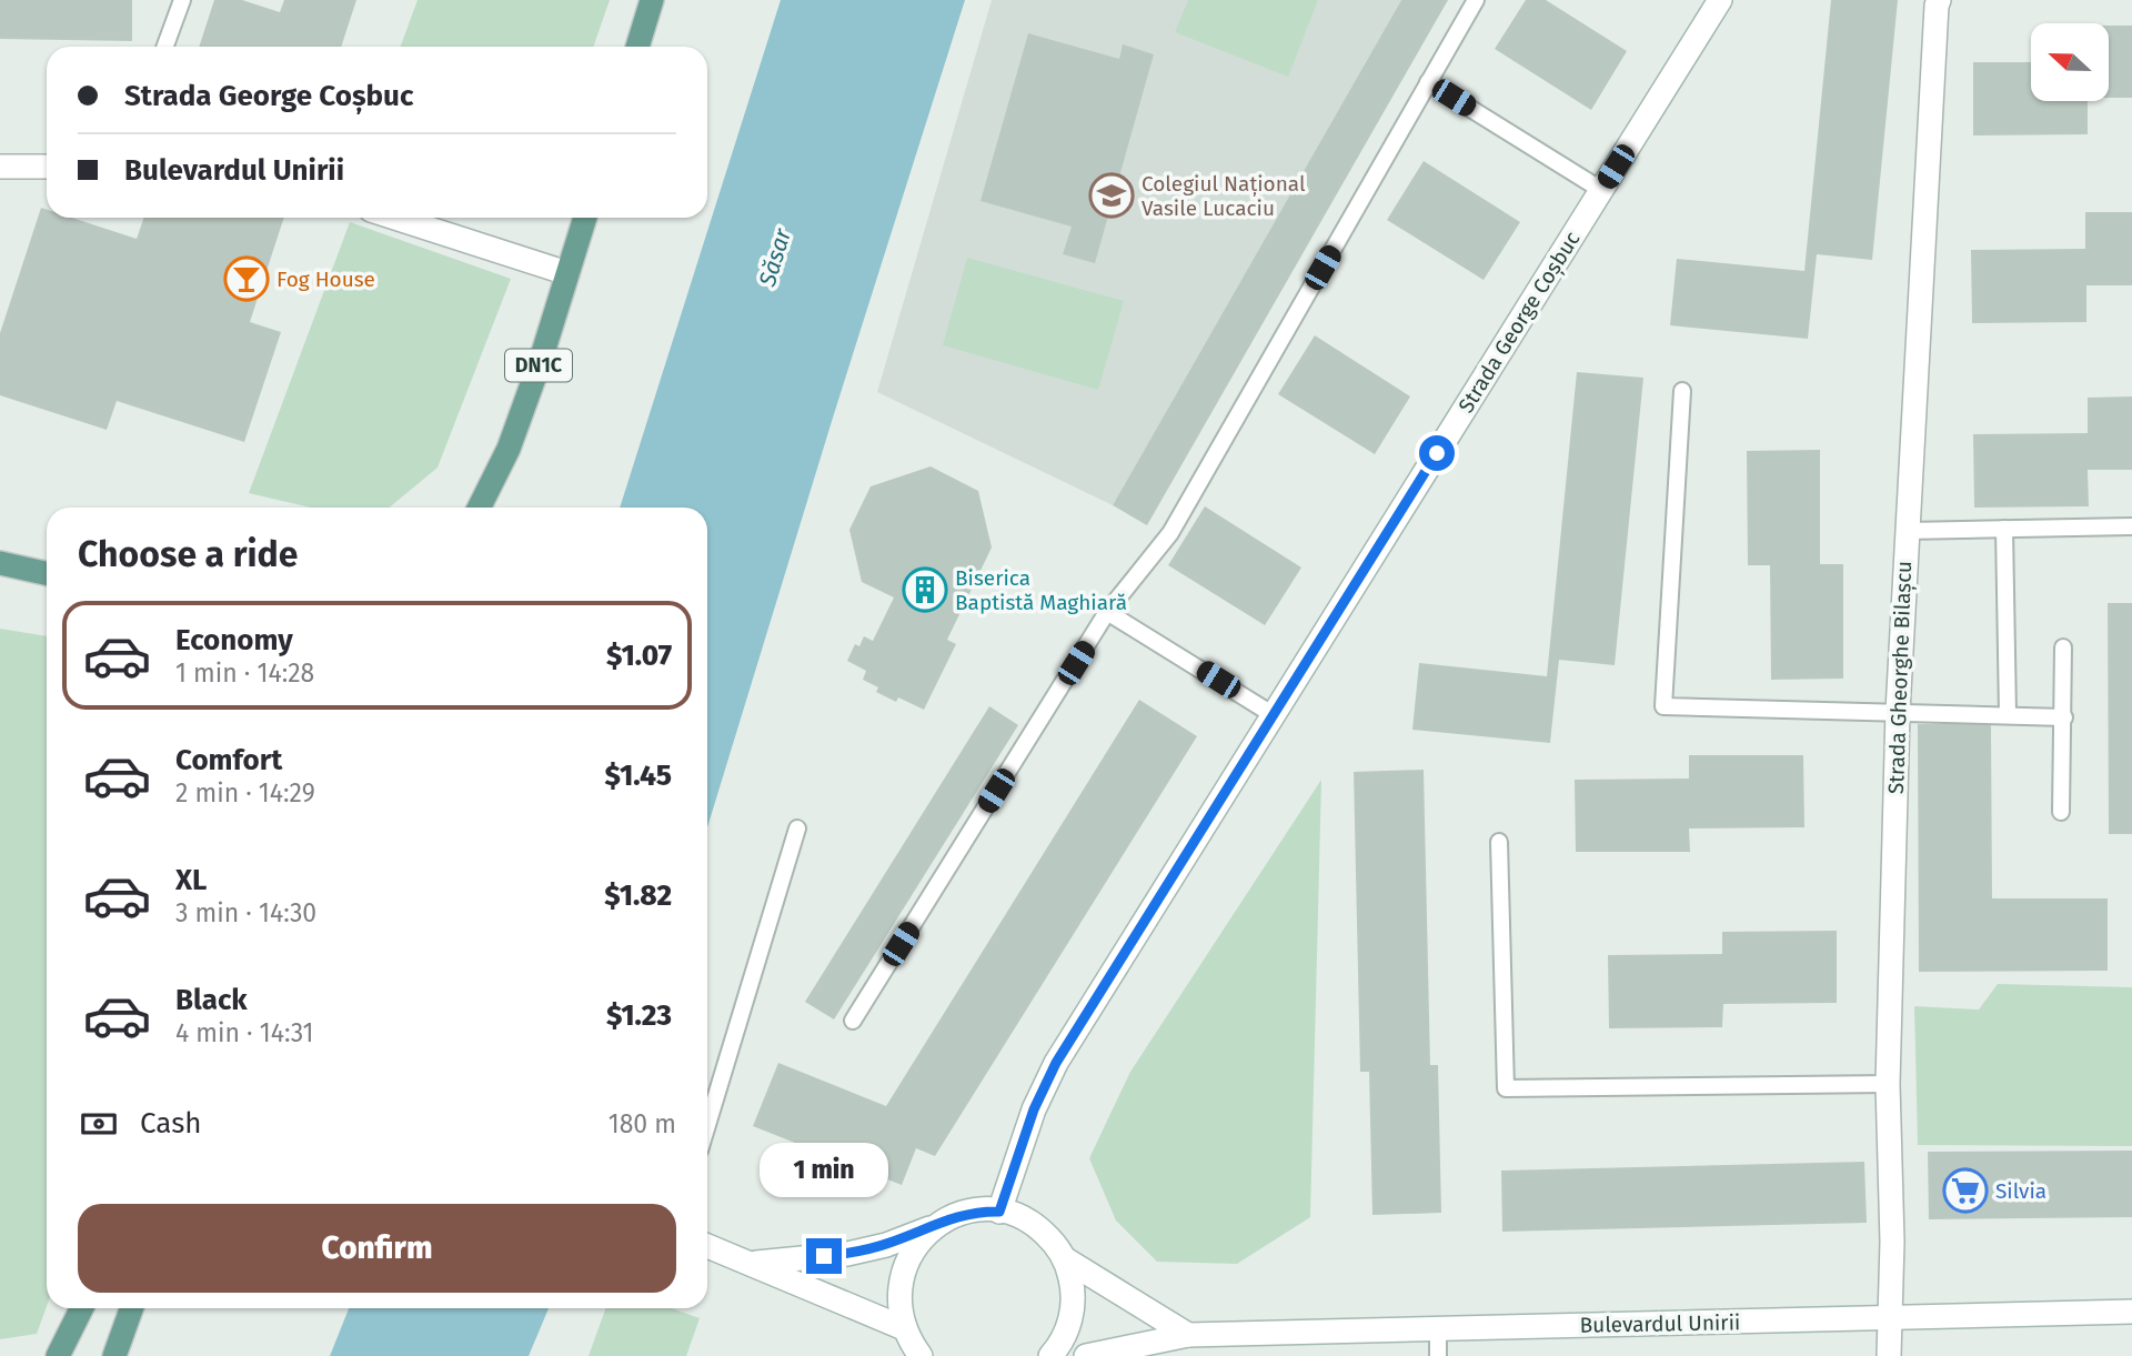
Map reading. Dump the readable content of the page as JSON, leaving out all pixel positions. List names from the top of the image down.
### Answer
{
  "streets": {
    "main road": [
      "Strada George Coșbuc",
      "DN1C",
      "Strada Gheorghe Bilașcu",
      "Bulevardul Unirii"
    ]
  },
  "crossings": [
    ["Strada Gheorghe Bilașcu", "Bulevardul Unirii"]
  ],
  "water": ["Săsar"],
  "places": {
    "school or university": ["Colegiul Național Vasile Lucaciu"],
    "bar": ["Fog House"],
    "building": ["Biserica Baptistă Maghiară"],
    "supermarket": ["Silvia"]
  },
  "north": "left",
  "page": {
    "banner": ["Strada George Coșbuc", "Bulevardul Unirii"],
    "heading": "Choose a ride",
    "list": [
      {
        "name": "Economy",
        "note": "1 min · 14:28",
        "value": "$1.07"
      },
      {
        "name": "Comfort",
        "note": "2 min · 14:29",
        "value": "$1.45"
      },
      {
        "name": "XL",
        "note": "3 min · 14:30",
        "value": "$1.82"
      },
      {
        "name": "Black",
        "note": "4 min · 14:31",
        "value": "$1.23"
      }
    ],
    "pay": ["Cash", "180 m"],
    "bubble": "1 min",
    "buttons": "Confirm"
  }
}
